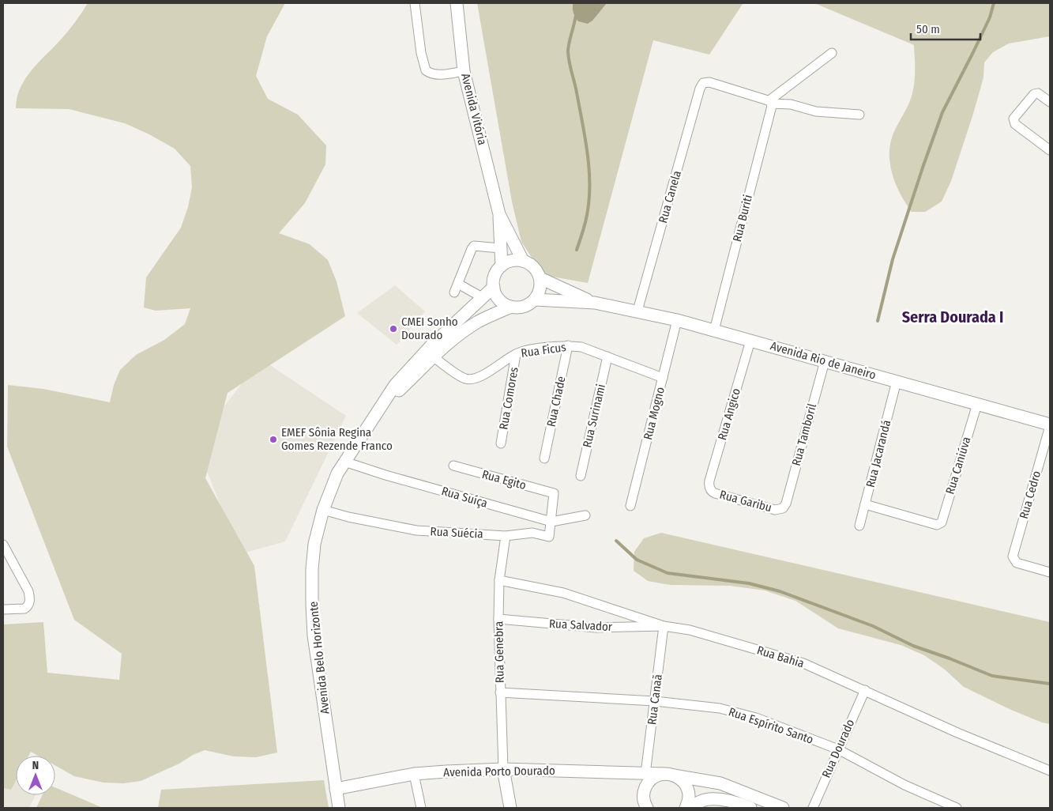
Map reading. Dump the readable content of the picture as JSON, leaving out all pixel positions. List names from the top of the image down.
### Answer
{
  "streets": {
    "street": [
      "Avenida Vitória",
      "Rua Canela",
      "Rua Buriti",
      "Rua Ficus",
      "Avenida Rio de Janeiro",
      "Rua Comores",
      "Rua Chade",
      "Rua Mogno",
      "Rua Angico",
      "Rua Surinami",
      "Rua Tamboril",
      "Rua Jacarandá",
      "Rua Caniúva",
      "Rua Egito",
      "Rua Cedro",
      "Rua Suíça",
      "Rua Garibu",
      "Rua Suécia",
      "Rua Salvador",
      "Rua Genebra",
      "Rua Bahia",
      "Avenida Belo Horizonte",
      "Rua Canaã",
      "Rua Espírito Santo",
      "Rua Dourado",
      "Avenida Porto Dourado"
    ]
  },
  "crossings": [
    ["Avenida Vitória", "Avenida Rio de Janeiro"],
    ["Avenida Vitória", "Avenida Belo Horizonte"],
    ["Rua Canela", "Rua Buriti"],
    ["Rua Canela", "Avenida Rio de Janeiro"],
    ["Rua Buriti", "Avenida Rio de Janeiro"],
    ["Rua Ficus", "Rua Comores"],
    ["Rua Ficus", "Rua Chade"],
    ["Rua Ficus", "Rua Mogno"],
    ["Rua Ficus", "Rua Surinami"],
    ["Rua Ficus", "Avenida Belo Horizonte"],
    ["Avenida Rio de Janeiro", "Rua Mogno"],
    ["Avenida Rio de Janeiro", "Rua Angico"],
    ["Avenida Rio de Janeiro", "Rua Tamboril"],
    ["Avenida Rio de Janeiro", "Rua Jacarandá"],
    ["Avenida Rio de Janeiro", "Rua Caniúva"],
    ["Avenida Rio de Janeiro", "Rua Cedro"],
    ["Avenida Rio de Janeiro", "Avenida Belo Horizonte"],
    ["Rua Angico", "Rua Garibu"],
    ["Rua Tamboril", "Rua Garibu"],
    ["Rua Jacarandá", "Rua Caniúva"],
    ["Rua Egito", "Rua Suécia"],
    ["Rua Suíça", "Rua Suécia"],
    ["Rua Suíça", "Avenida Belo Horizonte"],
    ["Rua Suécia", "Rua Genebra"],
    ["Rua Suécia", "Avenida Belo Horizonte"],
    ["Rua Salvador", "Rua Genebra"],
    ["Rua Salvador", "Rua Bahia"],
    ["Rua Salvador", "Rua Canaã"],
    ["Rua Genebra", "Rua Bahia"],
    ["Rua Genebra", "Rua Espírito Santo"],
    ["Rua Genebra", "Avenida Porto Dourado"],
    ["Rua Bahia", "Rua Canaã"],
    ["Rua Bahia", "Rua Dourado"],
    ["Avenida Belo Horizonte", "Avenida Porto Dourado"],
    ["Rua Canaã", "Rua Espírito Santo"],
    ["Rua Canaã", "Avenida Porto Dourado"],
    ["Rua Espírito Santo", "Rua Dourado"]
  ],
  "districts": ["Serra Dourada I"],
  "places": ["CMEI Sonho Dourado", "EMEF Sônia Regina Gomes Rezende Franco"],
  "scale_bar": "50 m",
  "north": "top"
}
